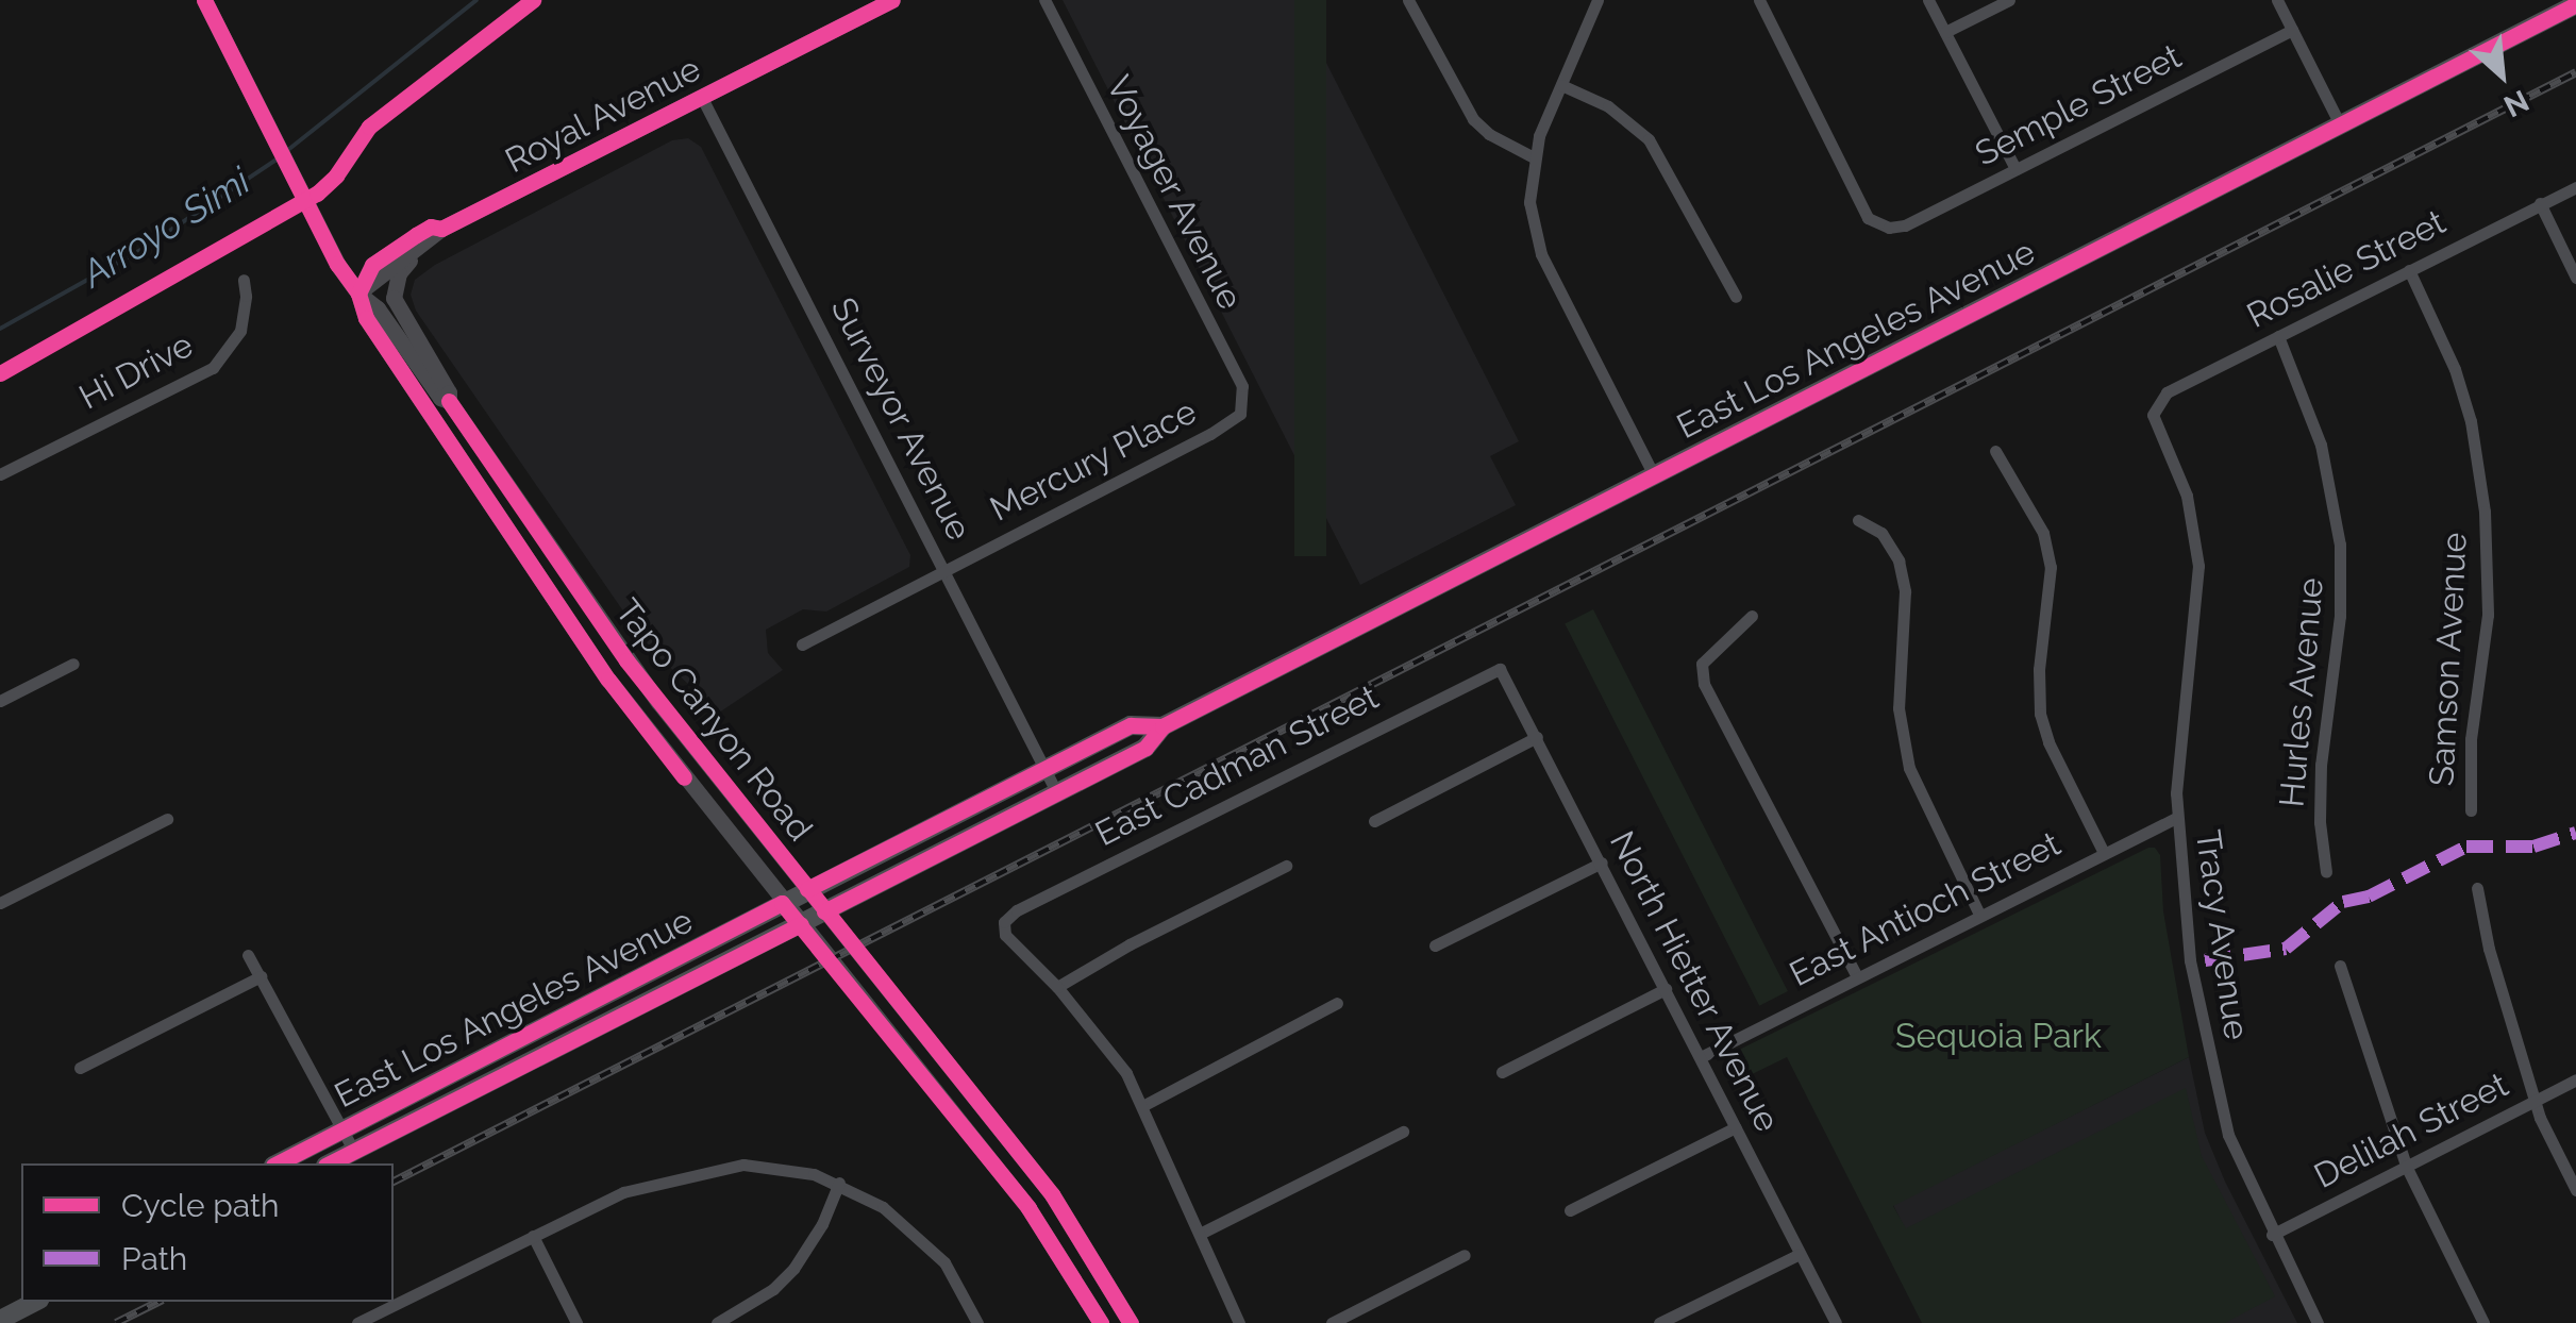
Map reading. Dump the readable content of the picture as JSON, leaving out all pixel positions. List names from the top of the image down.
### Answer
{
  "streets": {
    "main road": ["Royal Avenue", "East Los Angeles Avenue", "Tapo Canyon Road"],
    "street": [
      "Semple Street",
      "Voyager Avenue",
      "Rosalie Street",
      "Hi Drive",
      "Surveyor Avenue",
      "Mercury Place",
      "Samson Avenue",
      "Hurles Avenue",
      "East Cadman Street",
      "East Antioch Street",
      "Tracy Avenue",
      "North Hietter Avenue",
      "Delilah Street"
    ]
  },
  "crossings": [
    ["Royal Avenue", "Surveyor Avenue"],
    ["Royal Avenue", "Tapo Canyon Road"],
    ["Voyager Avenue", "Mercury Place"],
    ["Rosalie Street", "Samson Avenue"],
    ["Rosalie Street", "Hurles Avenue"],
    ["Rosalie Street", "Tracy Avenue"],
    ["East Los Angeles Avenue", "Surveyor Avenue"],
    ["East Los Angeles Avenue", "Tapo Canyon Road"],
    ["Surveyor Avenue", "Mercury Place"],
    ["East Cadman Street", "North Hietter Avenue"],
    ["East Antioch Street", "Tracy Avenue"],
    ["East Antioch Street", "North Hietter Avenue"],
    ["Tracy Avenue", "Delilah Street"]
  ],
  "water": ["Arroyo Simi"],
  "parks": ["Sequoia Park"],
  "legend": ["Cycle path", "Path"],
  "north": "bottom right"
}
